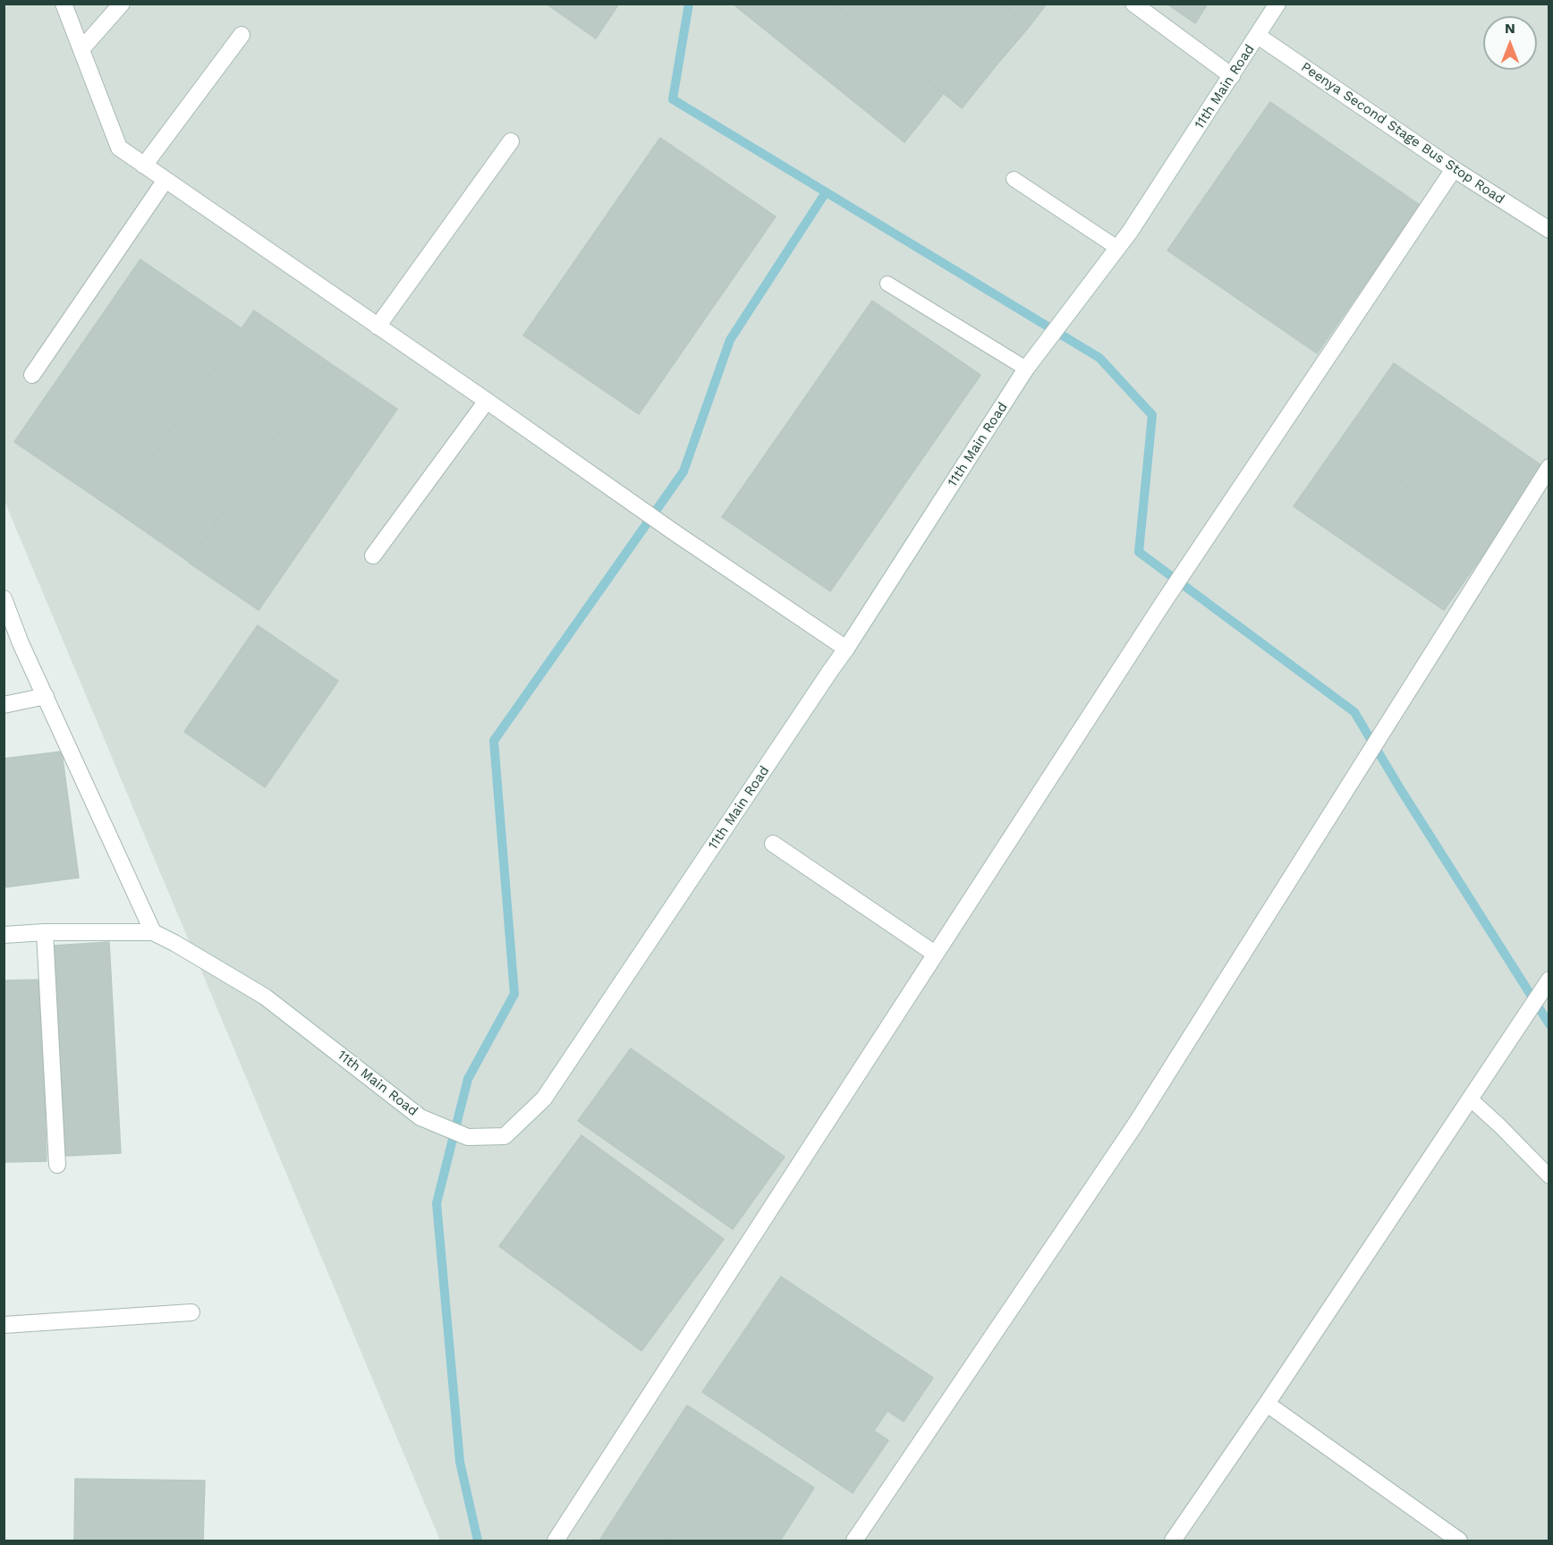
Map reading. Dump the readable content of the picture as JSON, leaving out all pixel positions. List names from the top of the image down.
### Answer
{
  "streets": {
    "street": ["11th Main Road", "Peenya Second Stage Bus Stop Road"]
  },
  "crossings": [
    ["11th Main Road", "Peenya Second Stage Bus Stop Road"]
  ],
  "north": "top"
}
